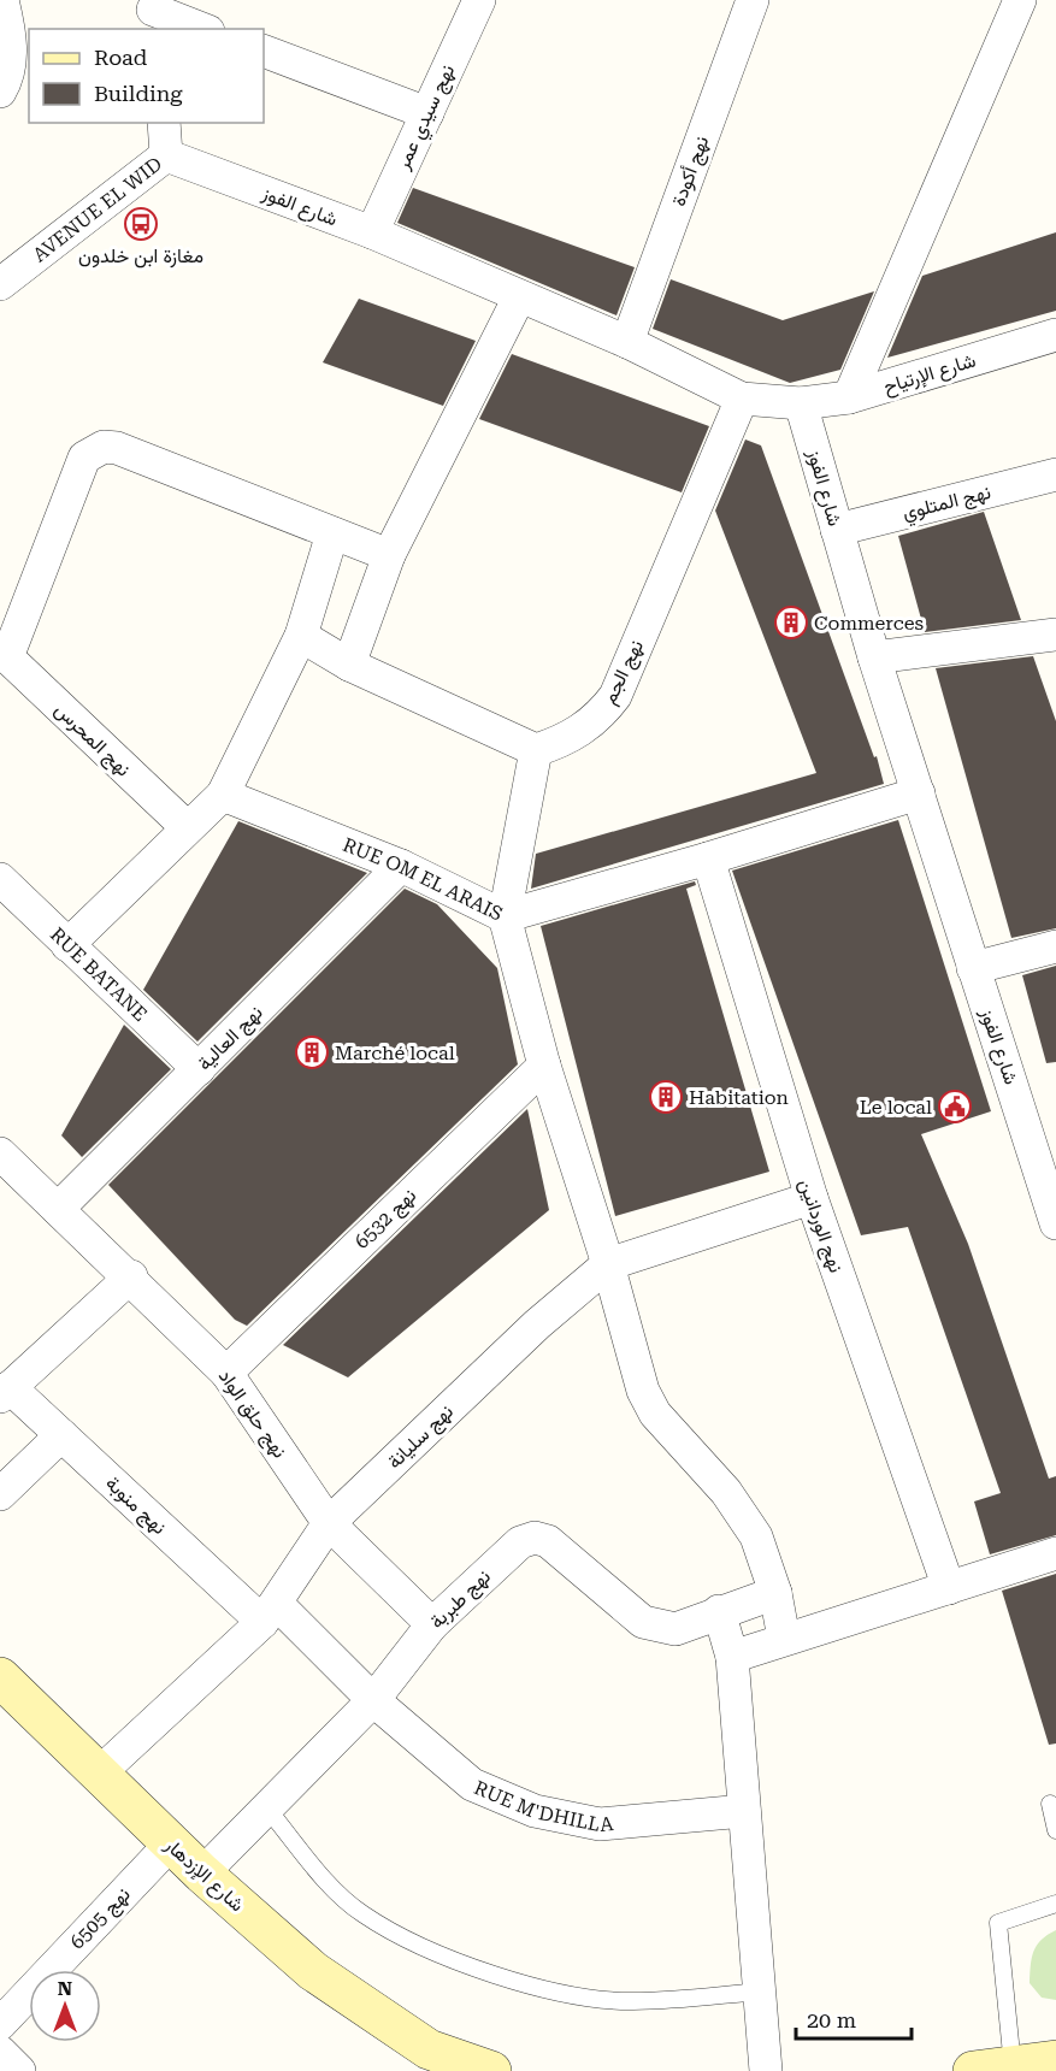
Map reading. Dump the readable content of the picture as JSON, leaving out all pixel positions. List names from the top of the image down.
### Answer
{
  "streets": {
    "street": [
      "نهج سيدي عمر",
      "نهج أكودة",
      "شارع الفوز",
      "AVENUE EL WID",
      "شارع الإرتياح",
      "نهج المتلوي",
      "نهج الجم",
      "نهج المحرس",
      "RUE OM EL ARAIS",
      "RUE BATANE",
      "نهج العالية",
      "نهج 6532",
      "نهج الوردانين",
      "نهج حلق الواد",
      "نهج سليانة",
      "نهج منوبة",
      "نهج طبربة",
      "RUE M'DHILLA",
      "شارع الإزدهار",
      "نهج 6505"
    ]
  },
  "crossings": [
    ["نهج سيدي عمر", "شارع الفوز"],
    ["نهج أكودة", "شارع الفوز"],
    ["شارع الفوز", "AVENUE EL WID"],
    ["شارع الفوز", "شارع الإرتياح"],
    ["شارع الفوز", "نهج المتلوي"],
    ["شارع الفوز", "نهج الجم"],
    ["شارع الفوز", "RUE OM EL ARAIS"],
    ["RUE OM EL ARAIS", "نهج العالية"],
    ["RUE OM EL ARAIS", "نهج الوردانين"],
    ["RUE BATANE", "نهج العالية"],
    ["نهج العالية", "نهج حلق الواد"],
    ["نهج 6532", "نهج حلق الواد"],
    ["نهج الوردانين", "نهج سليانة"],
    ["نهج حلق الواد", "نهج سليانة"],
    ["نهج حلق الواد", "نهج طبربة"],
    ["نهج سليانة", "نهج منوبة"],
    ["نهج سليانة", "شارع الإزدهار"],
    ["نهج منوبة", "نهج طبربة"],
    ["نهج منوبة", "RUE M'DHILLA"],
    ["نهج طبربة", "RUE M'DHILLA"],
    ["نهج طبربة", "شارع الإزدهار"],
    ["شارع الإزدهار", "نهج 6505"]
  ],
  "places": {
    "bus stop": ["مغازة ابن خلدون"],
    "building": ["Commerces", "Marché local", "Habitation"],
    "public building": ["Le local"]
  },
  "legend": ["Road", "Building"],
  "scale_bar": "20 m",
  "north": "top"
}
